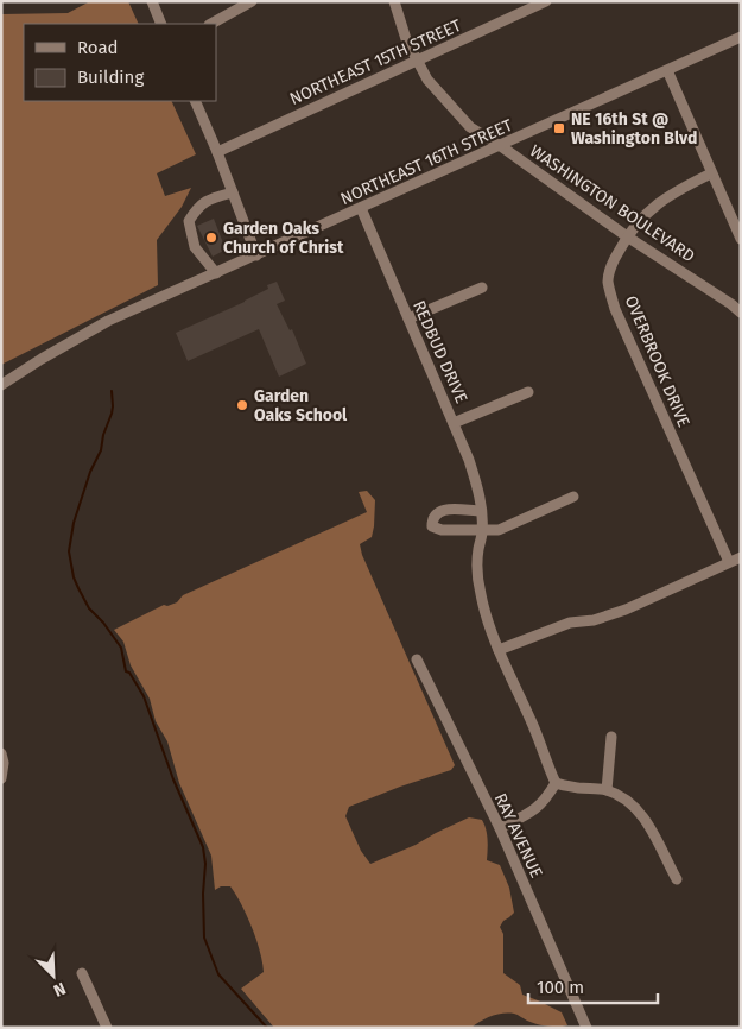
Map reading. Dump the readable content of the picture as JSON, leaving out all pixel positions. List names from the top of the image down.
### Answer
{
  "streets": {
    "street": [
      "NORTHEAST 15TH STREET",
      "NORTHEAST 16TH STREET",
      "WASHINGTON BOULEVARD",
      "REDBUD DRIVE",
      "OVERBROOK DRIVE",
      "RAY AVENUE"
    ]
  },
  "crossings": [
    ["NORTHEAST 15TH STREET", "WASHINGTON BOULEVARD"],
    ["NORTHEAST 16TH STREET", "WASHINGTON BOULEVARD"],
    ["NORTHEAST 16TH STREET", "REDBUD DRIVE"],
    ["WASHINGTON BOULEVARD", "OVERBROOK DRIVE"]
  ],
  "places": {
    "transit": ["NE 16th St @ Washington Blvd"],
    "other": ["Garden Oaks Church of Christ", "Garden Oaks School"]
  },
  "legend": ["Road", "Building"],
  "scale_bar": "100 m",
  "north": "bottom right"
}
